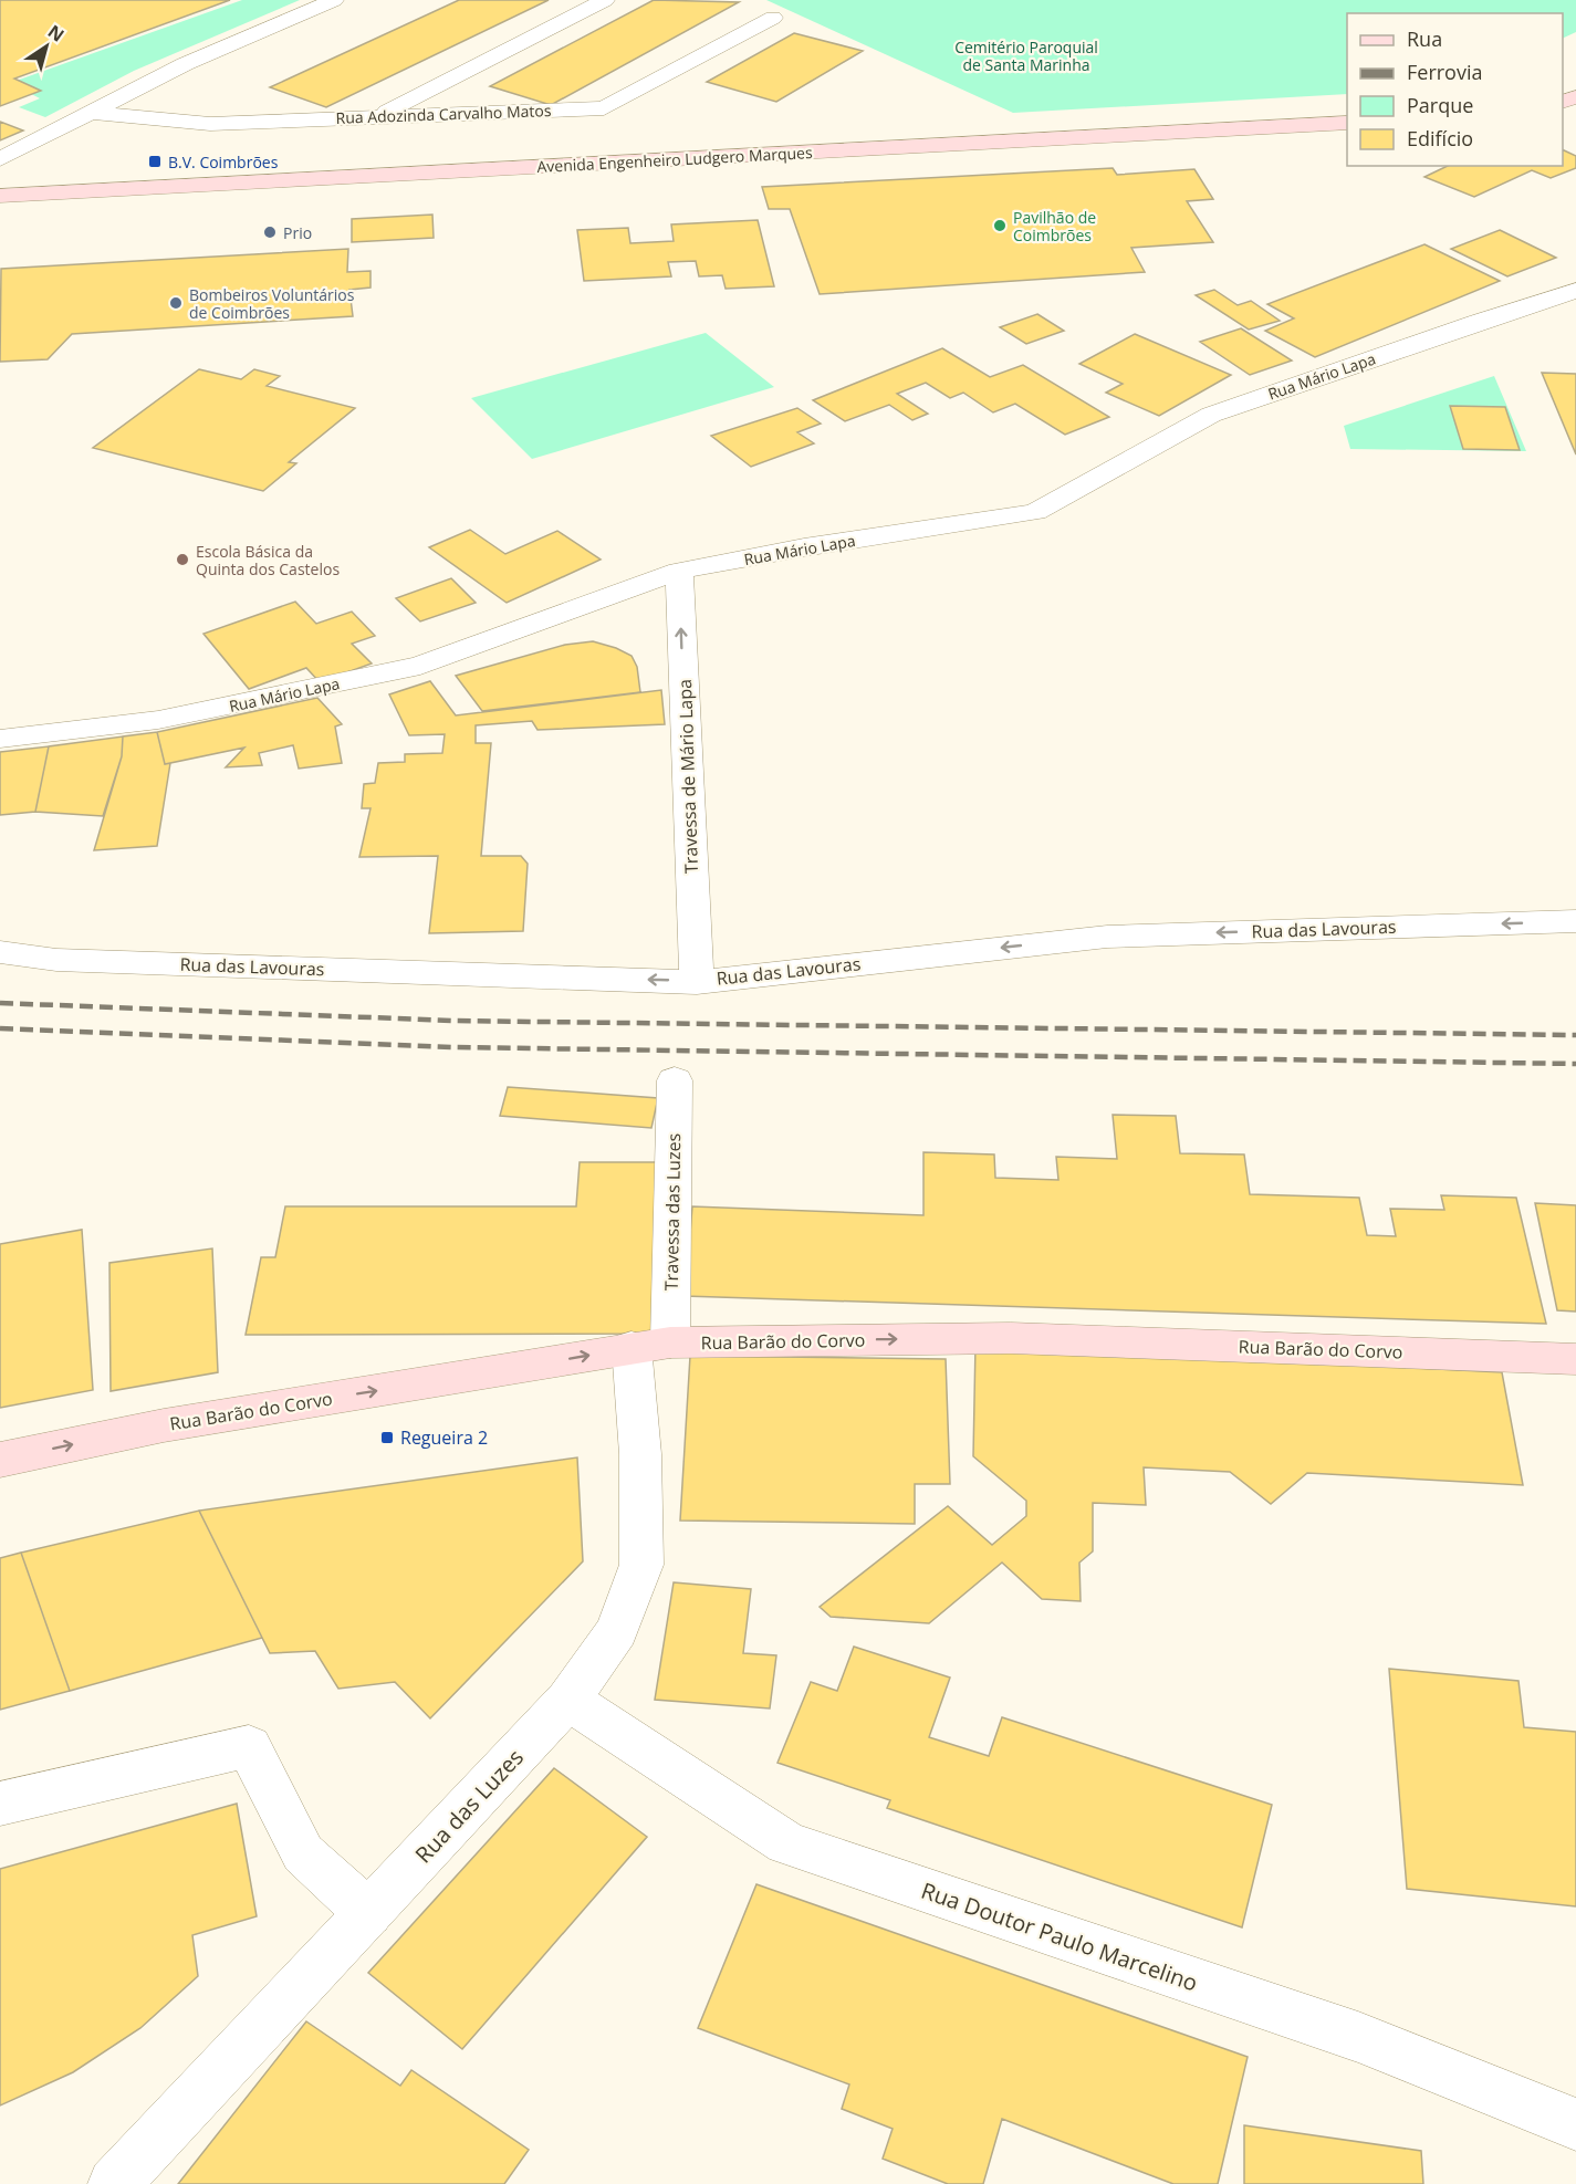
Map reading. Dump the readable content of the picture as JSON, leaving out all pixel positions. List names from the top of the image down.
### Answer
{
  "streets": {
    "main road": ["Avenida Engenheiro Ludgero Marques", "Rua Barão do Corvo"],
    "street": [
      "Rua Adozinda Carvalho Matos",
      "Rua Mário Lapa",
      "Travessa de Mário Lapa",
      "Rua das Lavouras",
      "Travessa das Luzes",
      "Rua das Luzes",
      "Rua Doutor Paulo Marcelino"
    ]
  },
  "crossings": [
    ["Rua Mário Lapa", "Travessa de Mário Lapa"],
    ["Travessa de Mário Lapa", "Rua das Lavouras"],
    ["Travessa das Luzes", "Rua Barão do Corvo"],
    ["Travessa das Luzes", "Rua das Luzes"],
    ["Rua Barão do Corvo", "Rua das Luzes"],
    ["Rua das Luzes", "Rua Doutor Paulo Marcelino"]
  ],
  "one_way": ["Travessa de Mário Lapa", "Rua das Lavouras", "Rua Barão do Corvo"],
  "parks": ["Cemitério Paroquial de Santa Marinha"],
  "places": {
    "transit": ["B.V. Coimbrões", "Regueira 2"],
    "other": [
      "Pavilhão de Coimbrões",
      "Prio",
      "Bombeiros Voluntários de Coimbrões",
      "Escola Básica da Quinta dos Castelos"
    ]
  },
  "legend": [
    "Rua",
    "Ferrovia",
    "Parque",
    "Edifício"
  ],
  "north": "top right"
}
